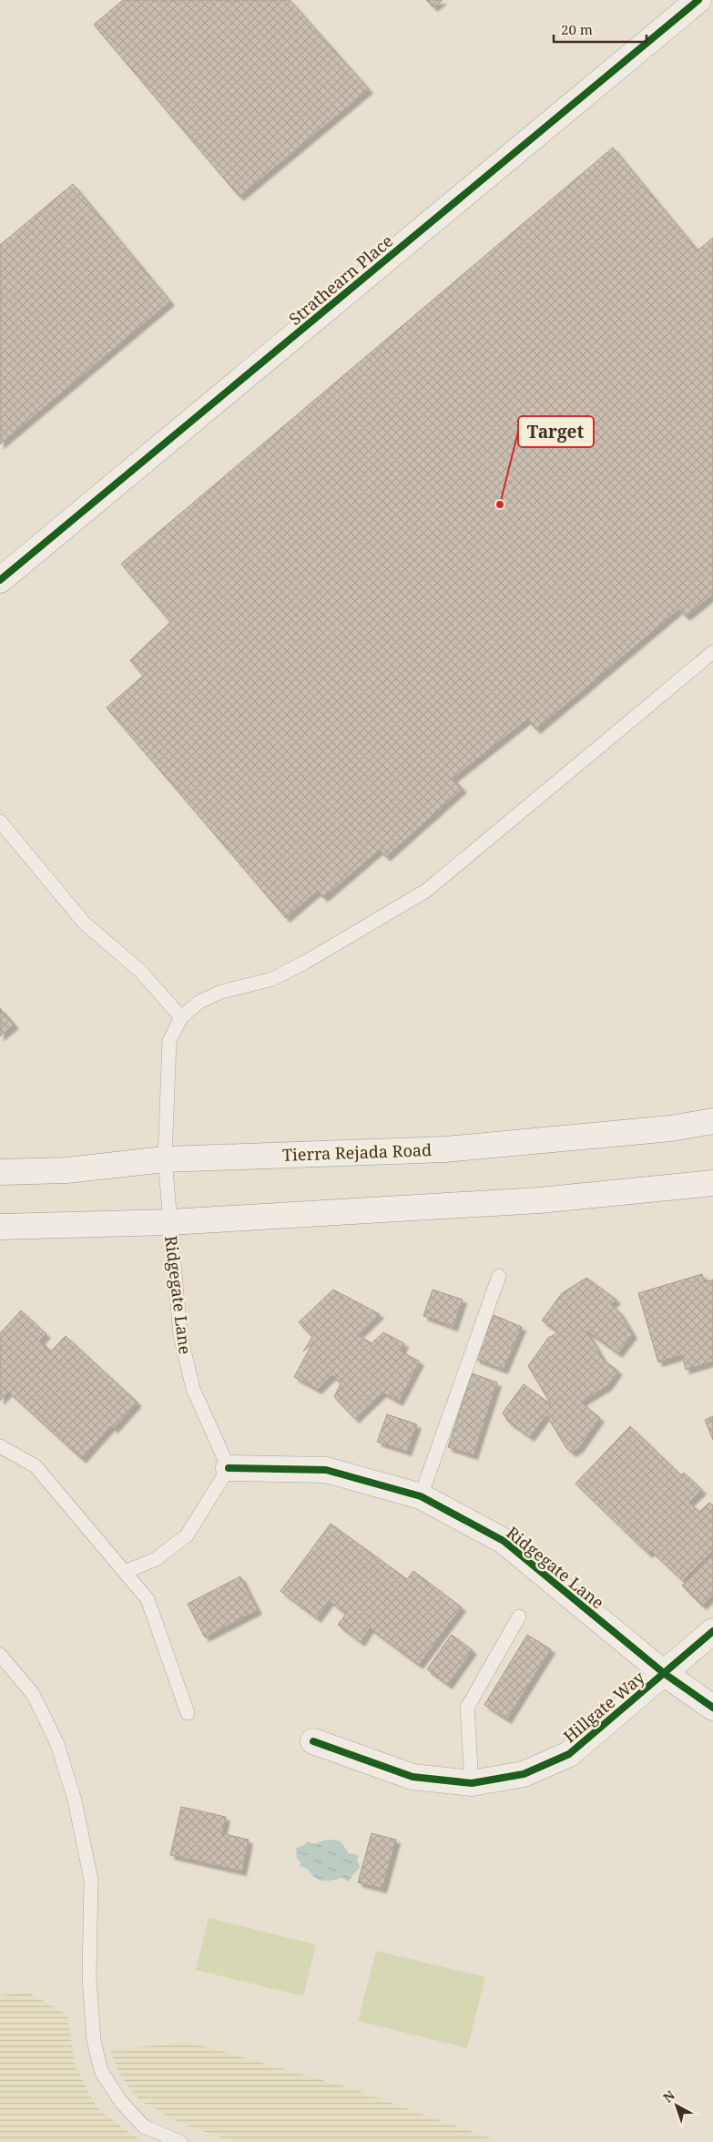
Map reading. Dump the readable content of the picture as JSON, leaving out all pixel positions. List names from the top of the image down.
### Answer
{
  "streets": {
    "street": [
      "Strathearn Place",
      "Tierra Rejada Road",
      "Ridgegate Lane",
      "Hillgate Way"
    ]
  },
  "crossings": [
    ["Tierra Rejada Road", "Ridgegate Lane"],
    ["Ridgegate Lane", "Hillgate Way"]
  ],
  "places": ["Target"],
  "scale_bar": "20 m",
  "north": "top left"
}
